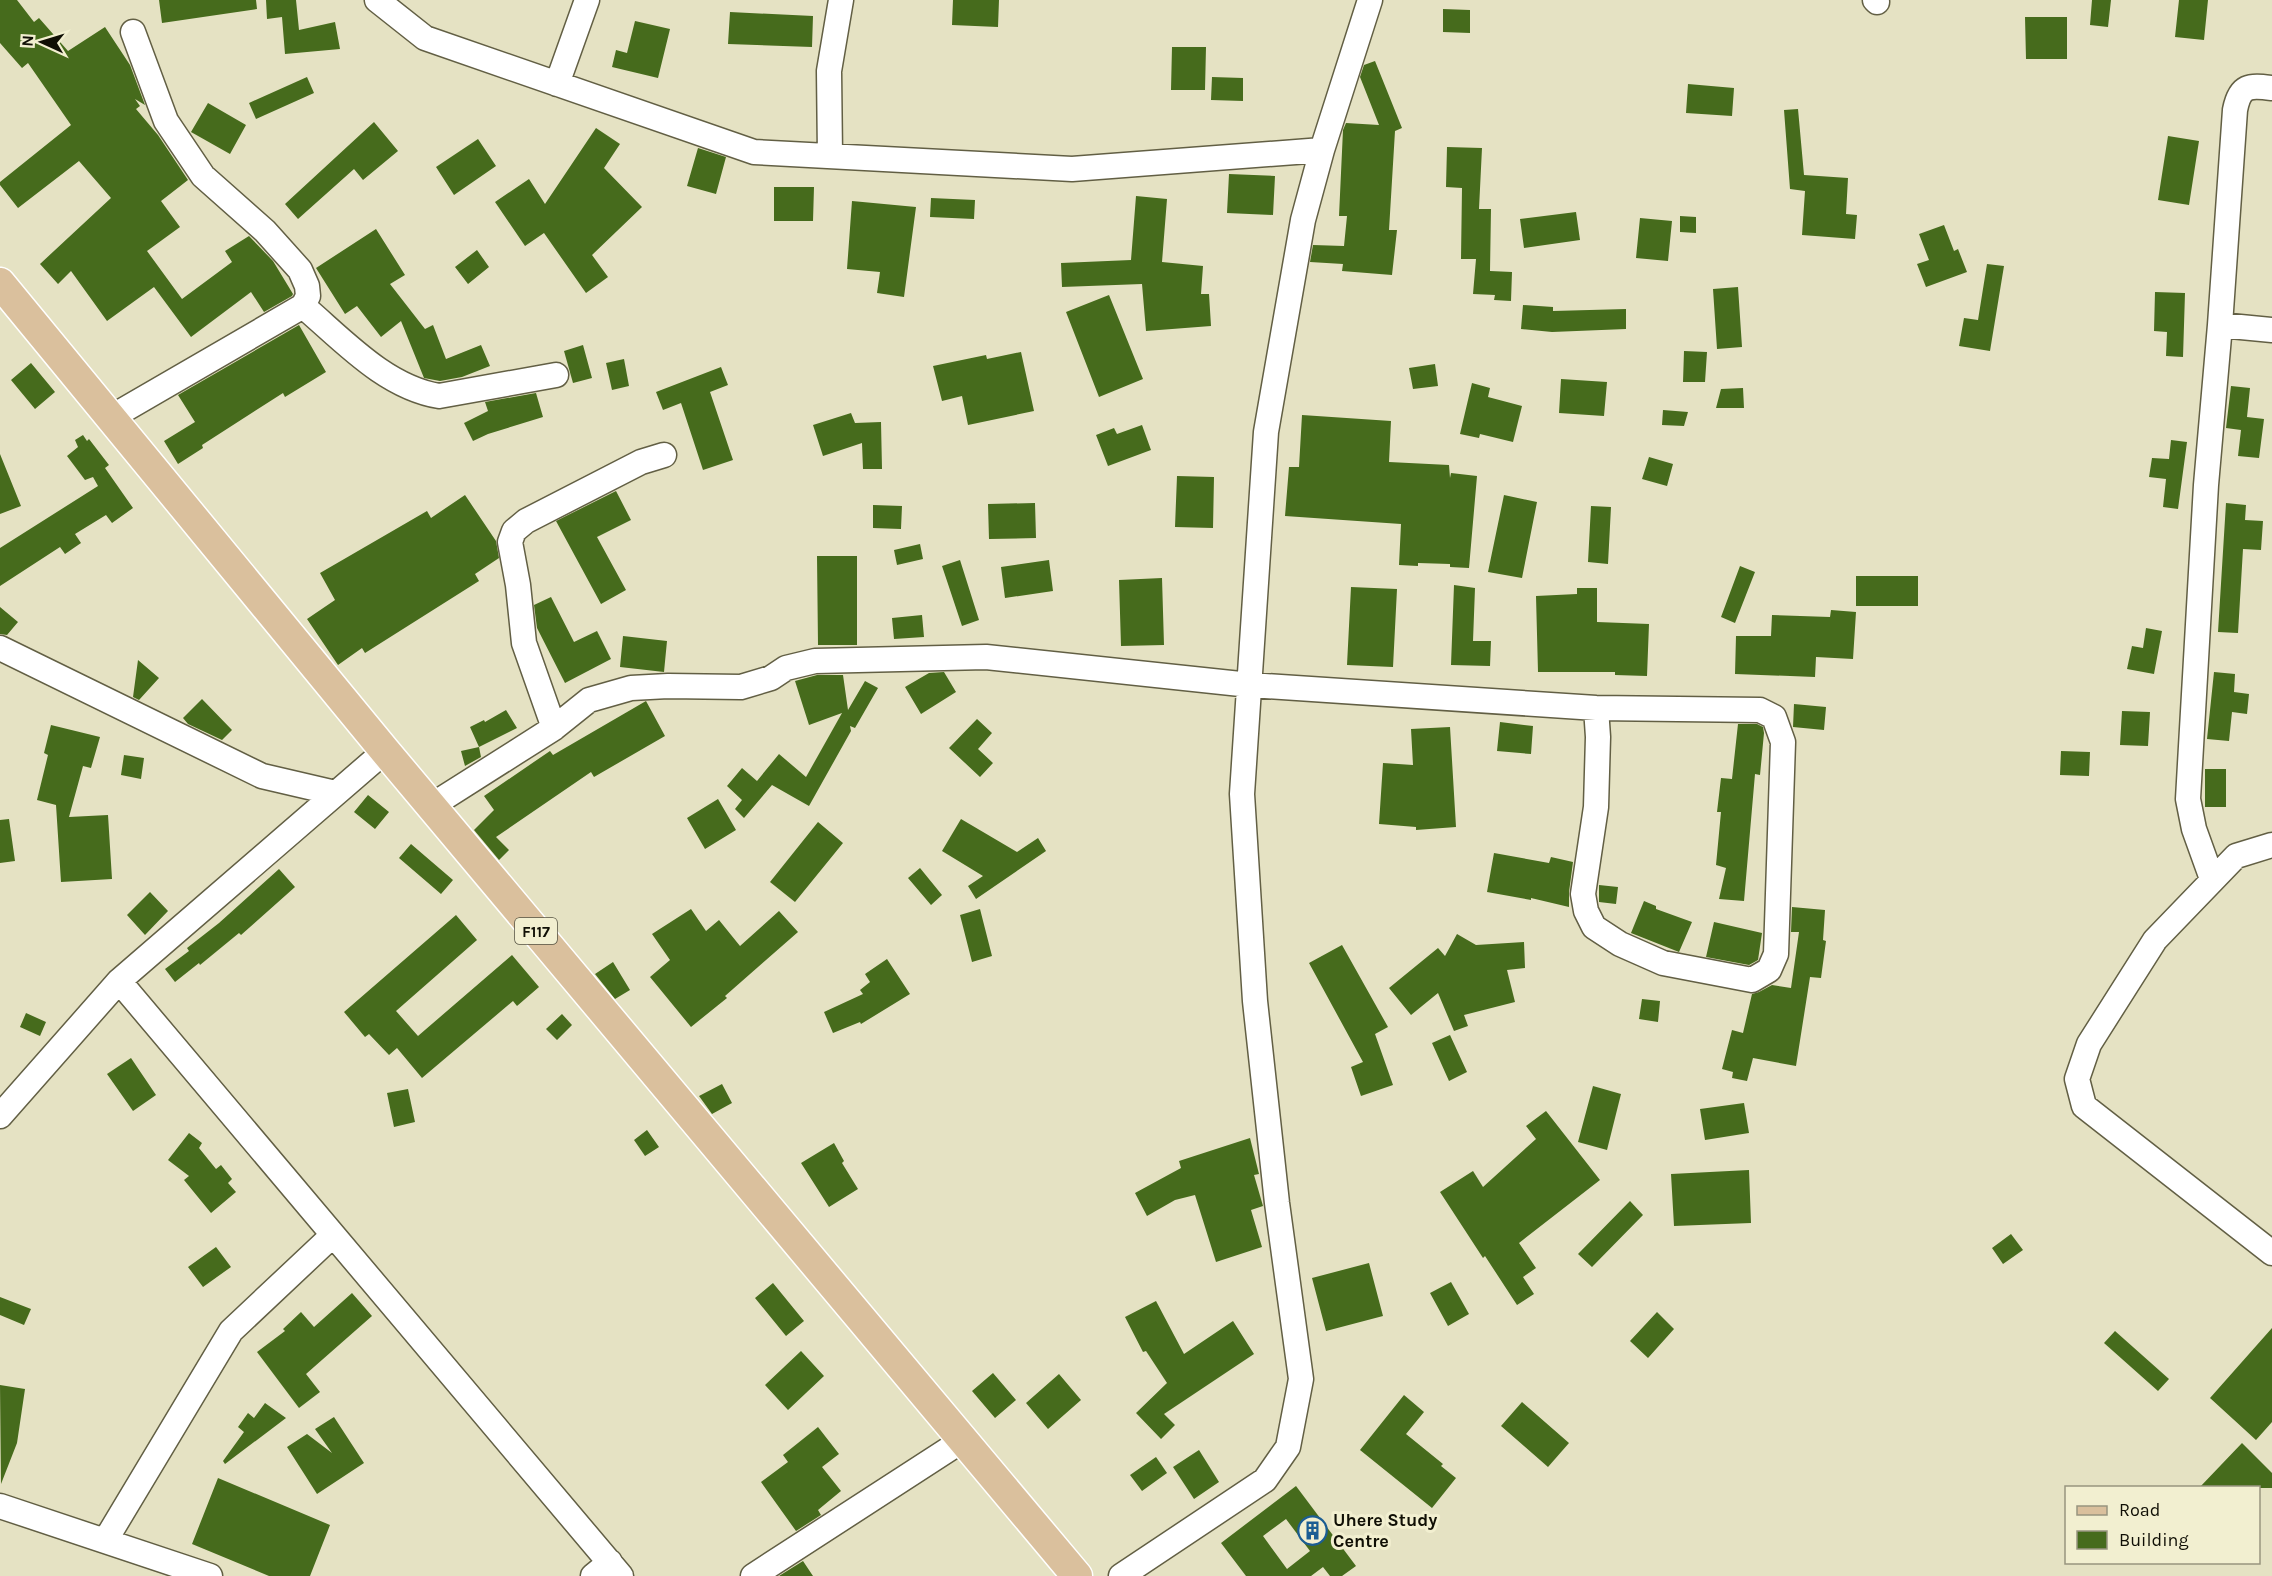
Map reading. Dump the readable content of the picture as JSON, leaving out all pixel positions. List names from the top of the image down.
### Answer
{
  "streets": {
    "main road": ["F117"]
  },
  "places": {
    "building": ["Uhere Study Centre"]
  },
  "legend": ["Road", "Building"],
  "north": "left"
}
